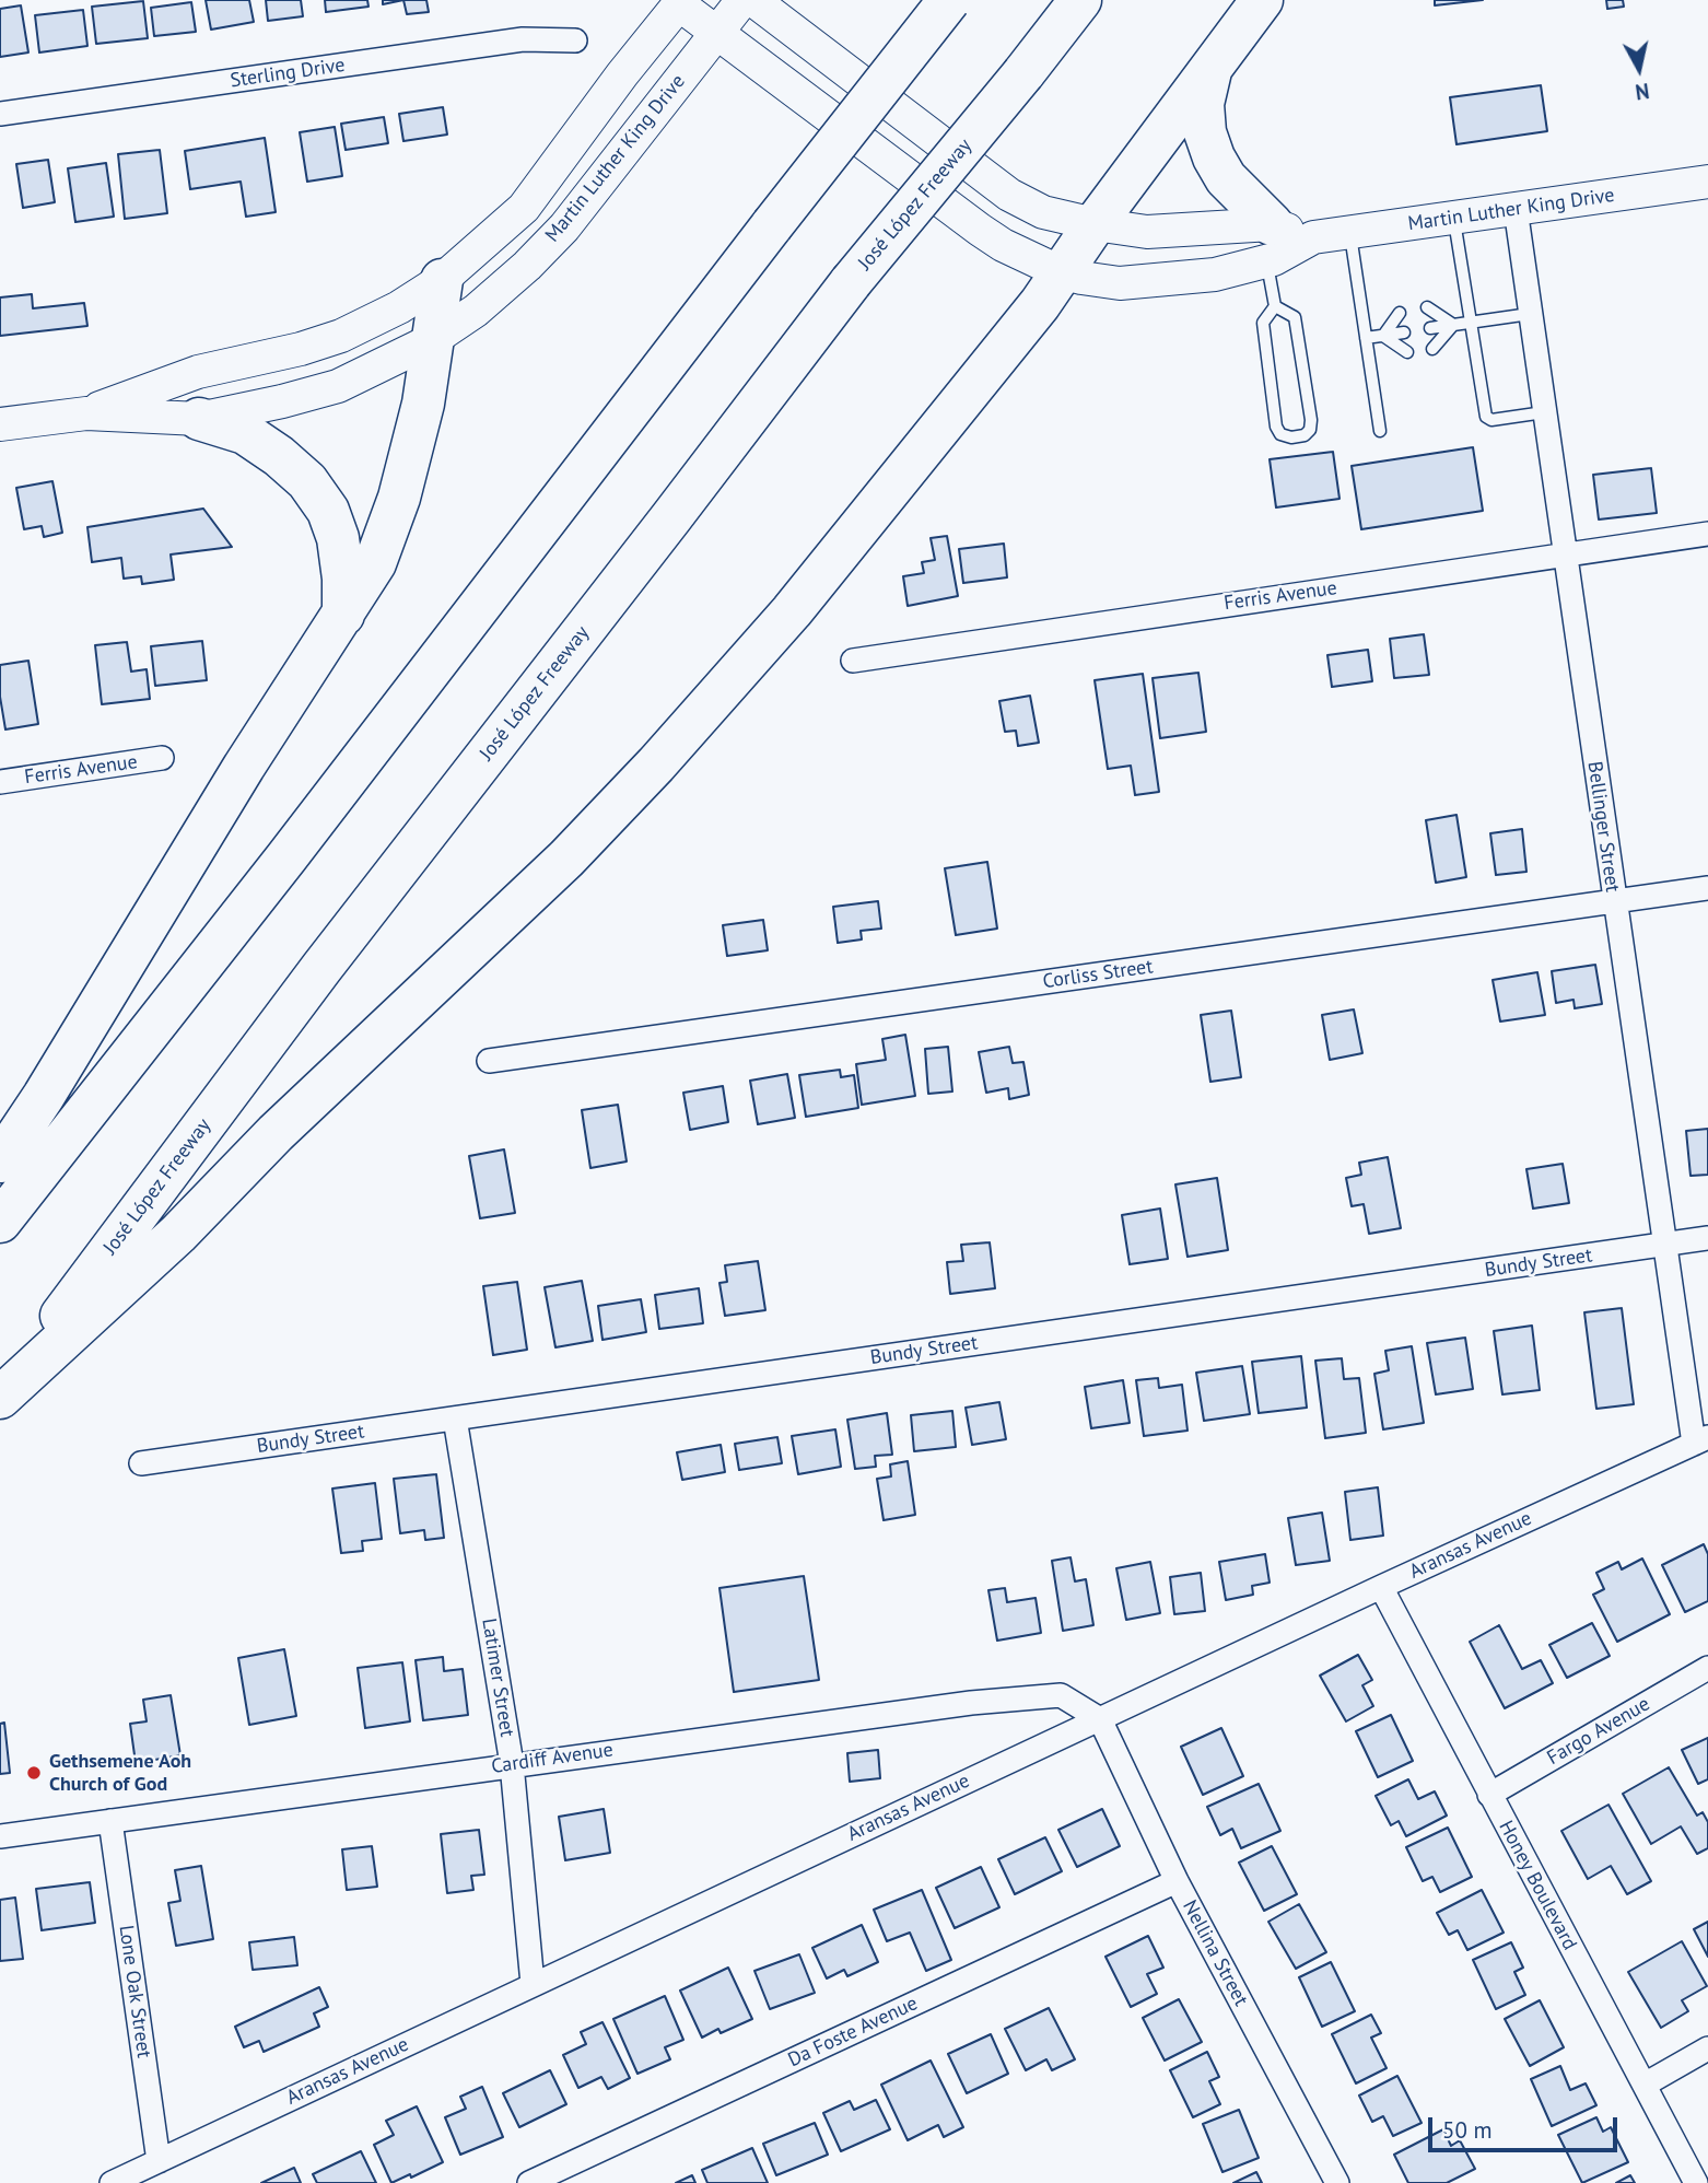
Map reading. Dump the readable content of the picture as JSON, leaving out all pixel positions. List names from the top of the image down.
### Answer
{
  "streets": {
    "highway": ["José López Freeway"],
    "main road": ["Martin Luther King Drive"],
    "street": [
      "Sterling Drive",
      "Ferris Avenue",
      "Bellinger Street",
      "Corliss Street",
      "Bundy Street",
      "Aransas Avenue",
      "Latimer Street",
      "Fargo Avenue",
      "Cardiff Avenue",
      "Honey Boulevard",
      "Nellina Street",
      "Lone Oak Street",
      "Da Foste Avenue"
    ]
  },
  "crossings": [
    ["Martin Luther King Drive", "Bellinger Street"],
    ["Ferris Avenue", "Bellinger Street"],
    ["Bellinger Street", "Corliss Street"],
    ["Bellinger Street", "Bundy Street"],
    ["Bellinger Street", "Aransas Avenue"],
    ["Bundy Street", "Latimer Street"],
    ["Aransas Avenue", "Latimer Street"],
    ["Aransas Avenue", "Cardiff Avenue"],
    ["Aransas Avenue", "Honey Boulevard"],
    ["Aransas Avenue", "Nellina Street"],
    ["Aransas Avenue", "Lone Oak Street"],
    ["Latimer Street", "Cardiff Avenue"],
    ["Fargo Avenue", "Honey Boulevard"],
    ["Cardiff Avenue", "Nellina Street"],
    ["Cardiff Avenue", "Lone Oak Street"],
    ["Nellina Street", "Da Foste Avenue"]
  ],
  "places": ["Gethsemene Aoh Church of God"],
  "scale_bar": "50 m",
  "north": "bottom"
}
